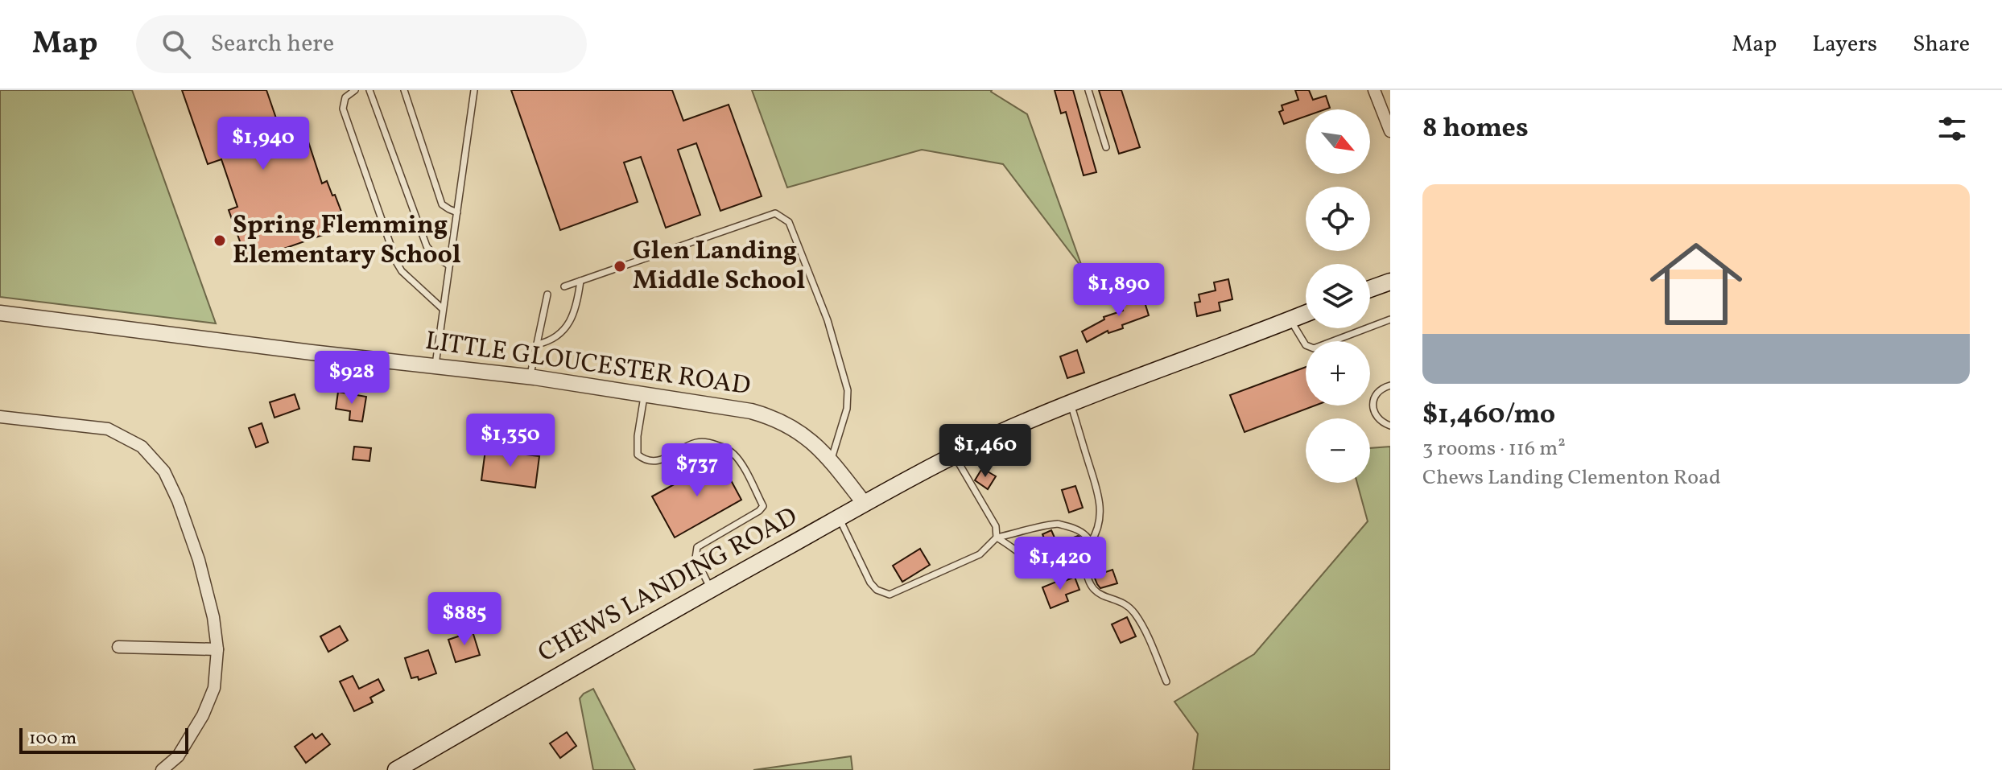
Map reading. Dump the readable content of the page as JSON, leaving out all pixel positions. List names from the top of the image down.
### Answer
{
  "streets": {
    "main road": ["CHEWS LANDING ROAD"],
    "street": ["LITTLE GLOUCESTER ROAD"]
  },
  "crossings": [
    ["LITTLE GLOUCESTER ROAD", "CHEWS LANDING ROAD"]
  ],
  "places": ["Spring Flemming Elementary School", "Glen Landing Middle School"],
  "scale_bar": "100 m",
  "north": "bottom right",
  "page": {
    "header": "Map",
    "search": "Search here",
    "nav": ["Map", "Layers", "Share"],
    "heading": "8 homes",
    "map_buttons": ["+", "−"],
    "price": [
      "$1,940",
      "$1,890",
      "$928",
      "$1,350",
      "$1,460",
      "$737",
      "$1,420",
      "$885"
    ],
    "list": [
      {
        "name": "$1,460/mo",
        "note": "3 rooms · 116 m² · Chews Landing Clementon Road"
      }
    ],
    "scale": "100 m"
  }
}
